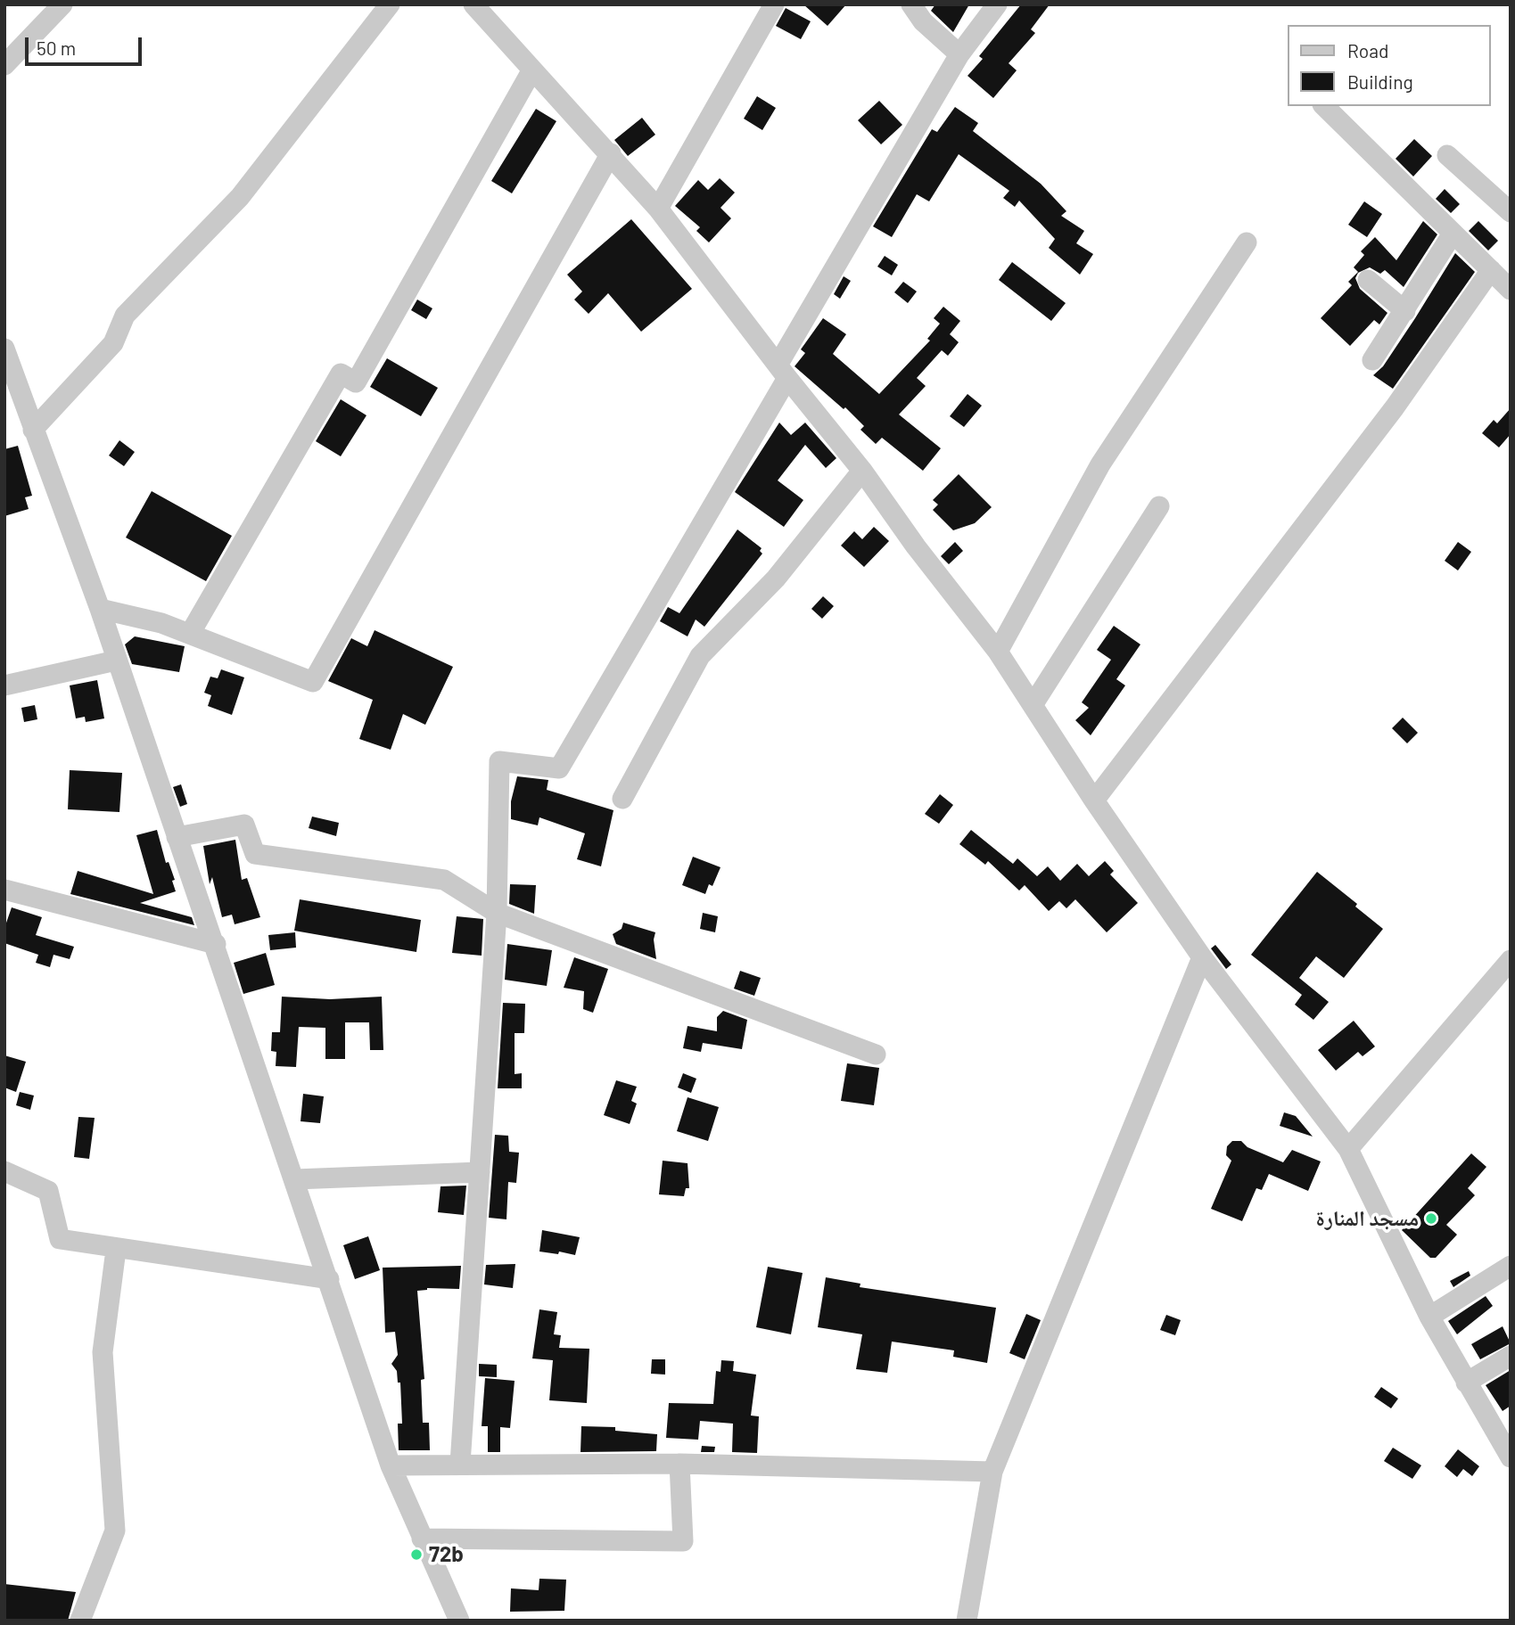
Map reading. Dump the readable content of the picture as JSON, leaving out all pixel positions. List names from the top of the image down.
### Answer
{
  "places": ["مسجد المنارة", "72b"],
  "legend": ["Road", "Building"],
  "scale_bar": "50 m"
}
